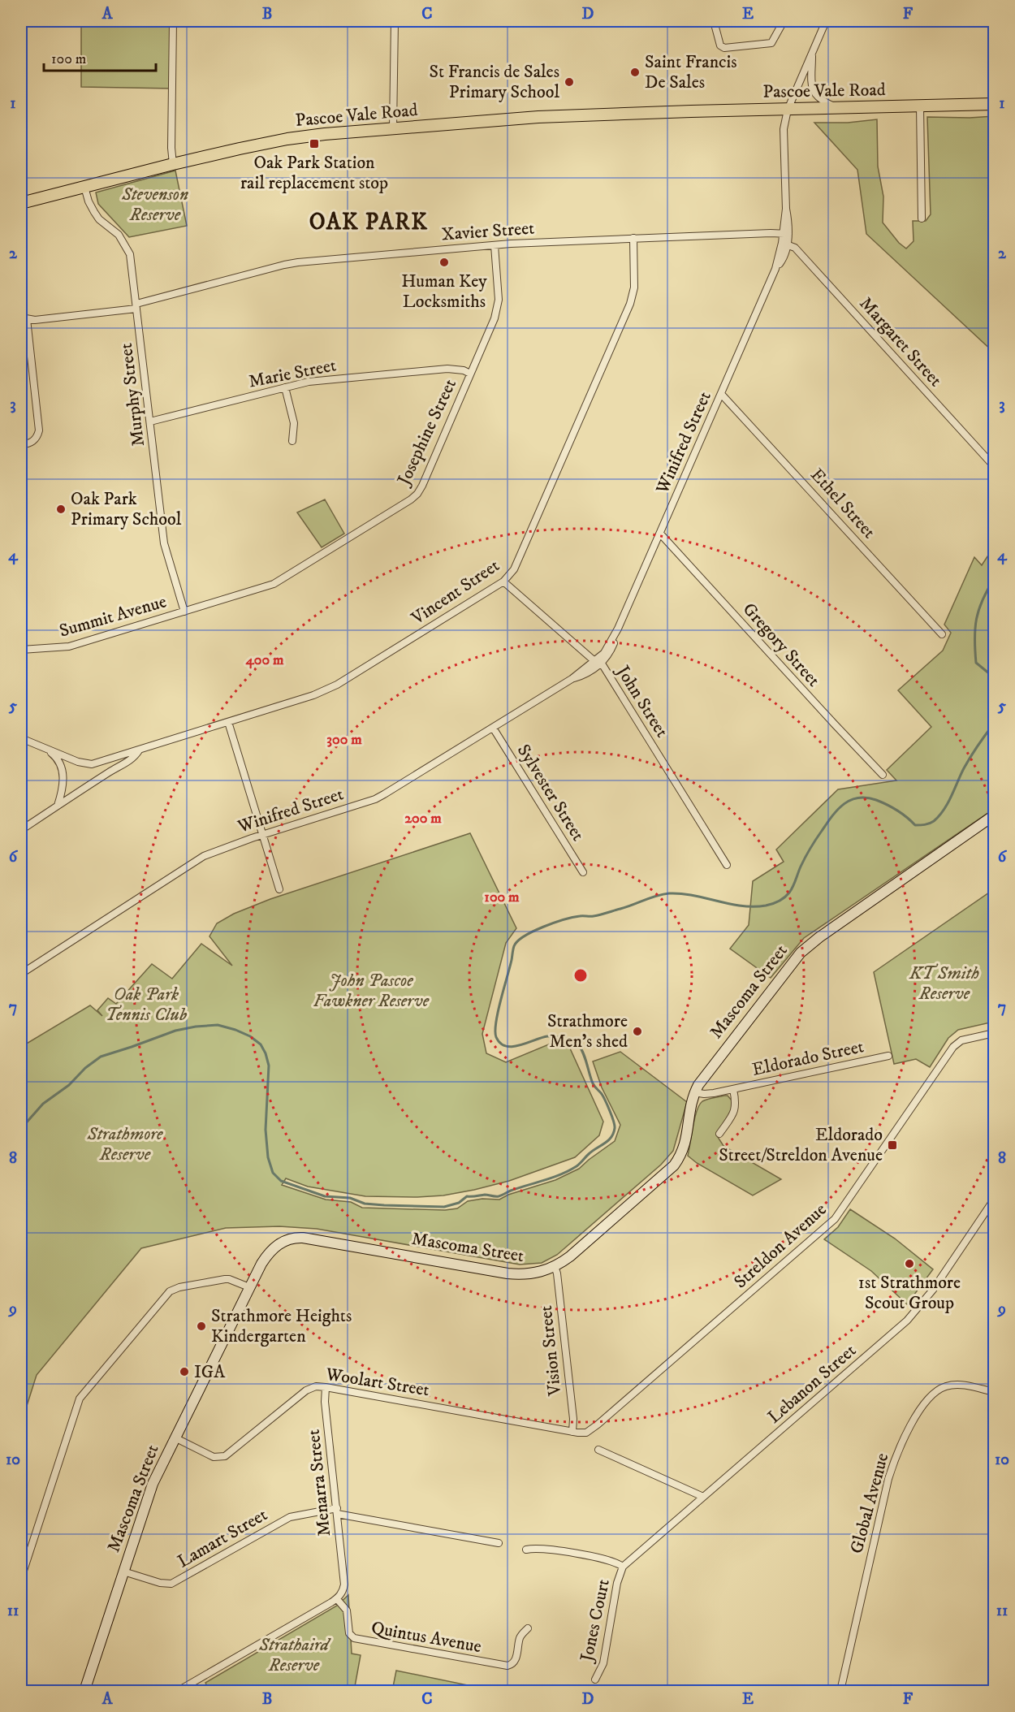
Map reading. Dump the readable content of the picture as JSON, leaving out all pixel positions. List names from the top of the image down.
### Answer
{
  "streets": {
    "main road": ["Pascoe Vale Road", "Mascoma Street"],
    "street": [
      "Xavier Street",
      "Margaret Street",
      "Marie Street",
      "Murphy Street",
      "Josephine Street",
      "Winifred Street",
      "Ethel Street",
      "Vincent Street",
      "Summit Avenue",
      "Gregory Street",
      "John Street",
      "Sylvester Street",
      "Eldorado Street",
      "Streldon Avenue",
      "Vision Street",
      "Woolart Street",
      "Lebanon Street",
      "Menarra Street",
      "Global Avenue",
      "Lamart Street",
      "Jones Court",
      "Quintus Avenue"
    ]
  },
  "crossings": [
    ["Pascoe Vale Road", "Murphy Street"],
    ["Pascoe Vale Road", "Winifred Street"],
    ["Xavier Street", "Murphy Street"],
    ["Xavier Street", "Josephine Street"],
    ["Xavier Street", "Winifred Street"],
    ["Xavier Street", "Vincent Street"],
    ["Margaret Street", "Winifred Street"],
    ["Marie Street", "Murphy Street"],
    ["Marie Street", "Josephine Street"],
    ["Murphy Street", "Josephine Street"],
    ["Murphy Street", "Summit Avenue"],
    ["Josephine Street", "Summit Avenue"],
    ["Winifred Street", "Ethel Street"],
    ["Winifred Street", "Gregory Street"],
    ["Winifred Street", "John Street"],
    ["Winifred Street", "Sylvester Street"],
    ["Vincent Street", "John Street"],
    ["Mascoma Street", "Eldorado Street"],
    ["Mascoma Street", "Vision Street"],
    ["Mascoma Street", "Woolart Street"],
    ["Mascoma Street", "Lamart Street"],
    ["Streldon Avenue", "Vision Street"],
    ["Streldon Avenue", "Woolart Street"],
    ["Vision Street", "Woolart Street"],
    ["Woolart Street", "Menarra Street"],
    ["Lebanon Street", "Jones Court"],
    ["Menarra Street", "Lamart Street"],
    ["Menarra Street", "Quintus Avenue"]
  ],
  "districts": ["OAK PARK"],
  "parks": [
    "Stevenson Reserve",
    "KT Smith Reserve",
    "John Pascoe Fawkner Reserve",
    "Oak Park Tennis Club",
    "Strathmore Reserve",
    "Strathaird Reserve"
  ],
  "places": {
    "other": [
      "Saint Francis De Sales",
      "St Francis de Sales Primary School",
      "Human Key Locksmiths",
      "Oak Park Primary School",
      "Strathmore Men's shed",
      "1st Strathmore Scout Group",
      "Strathmore Heights Kindergarten",
      "IGA"
    ],
    "transit": ["Oak Park Station rail replacement stop", "Eldorado Street/Streldon Avenue"]
  },
  "scale_bar": "100 m",
  "grid": {
    "columns": [
      "A",
      "B",
      "C",
      "D",
      "E",
      "F"
    ],
    "rows": [
      "1",
      "2",
      "3",
      "4",
      "5",
      "6",
      "7",
      "8",
      "9",
      "10",
      "11"
    ]
  },
  "rings": [
    "400 m",
    "300 m",
    "200 m",
    "100 m"
  ]
}
